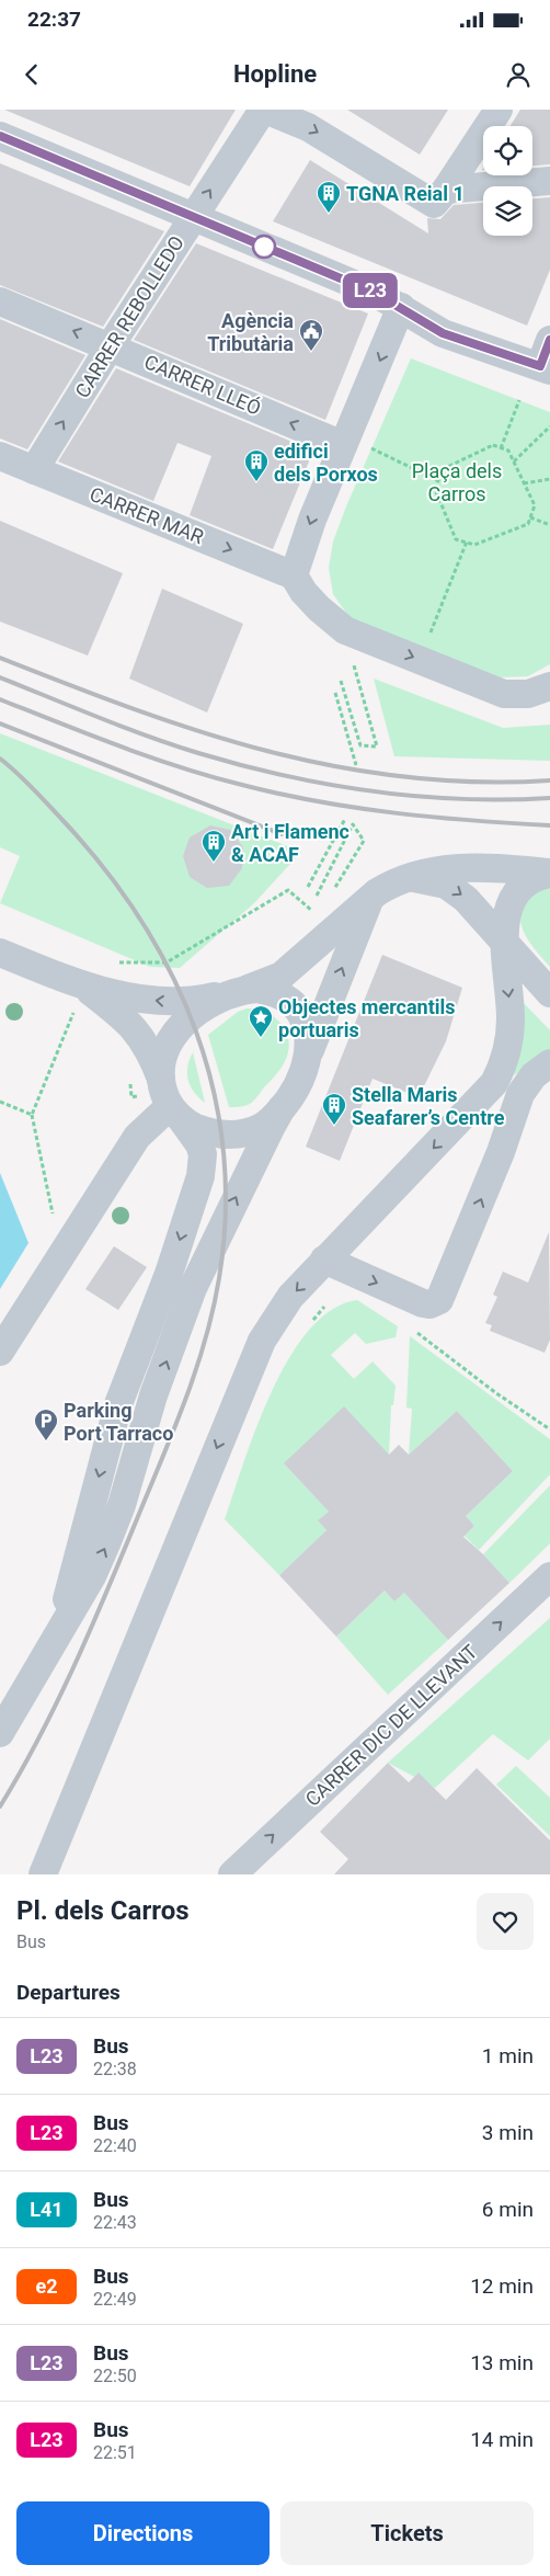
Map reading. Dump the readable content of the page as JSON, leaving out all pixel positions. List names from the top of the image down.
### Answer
{
  "streets": {
    "street": [
      "CARRER REBOLLEDO",
      "CARRER LLEÓ",
      "CARRER MAR",
      "CARRER DIC DE LLEVANT"
    ]
  },
  "crossings": [
    ["CARRER REBOLLEDO", "CARRER LLEÓ"],
    ["CARRER REBOLLEDO", "CARRER MAR"]
  ],
  "one_way": ["CARRER REBOLLEDO", "CARRER MAR"],
  "parks": ["Plaça dels Carros"],
  "places": {
    "building": [
      "TGNA Reial 1",
      "edifici dels Porxos",
      "Art i Flamenc & ACAF",
      "Stella Maris Seafarer’s Centre"
    ],
    "public building": ["Agència Tributària"],
    "place": ["Objectes mercantils portuaris"],
    "parking": ["Parking Port Tarraco"]
  },
  "lines": ["bus line L23"],
  "page": {
    "status": "22:37",
    "header": "Hopline",
    "on_map": "L23",
    "heading": [
      ["Pl. dels Carros", "Bus"],
      "Departures"
    ],
    "list": [
      {
        "mark": "L23",
        "name": "Bus",
        "note": "22:38",
        "value": "1 min"
      },
      {
        "mark": "L23",
        "name": "Bus",
        "note": "22:40",
        "value": "3 min"
      },
      {
        "mark": "L41",
        "name": "Bus",
        "note": "22:43",
        "value": "6 min"
      },
      {
        "mark": "e2",
        "name": "Bus",
        "note": "22:49",
        "value": "12 min"
      },
      {
        "mark": "L23",
        "name": "Bus",
        "note": "22:50",
        "value": "13 min"
      },
      {
        "mark": "L23",
        "name": "Bus",
        "note": "22:51",
        "value": "14 min"
      }
    ],
    "buttons": ["Directions", "Tickets"]
  }
}
